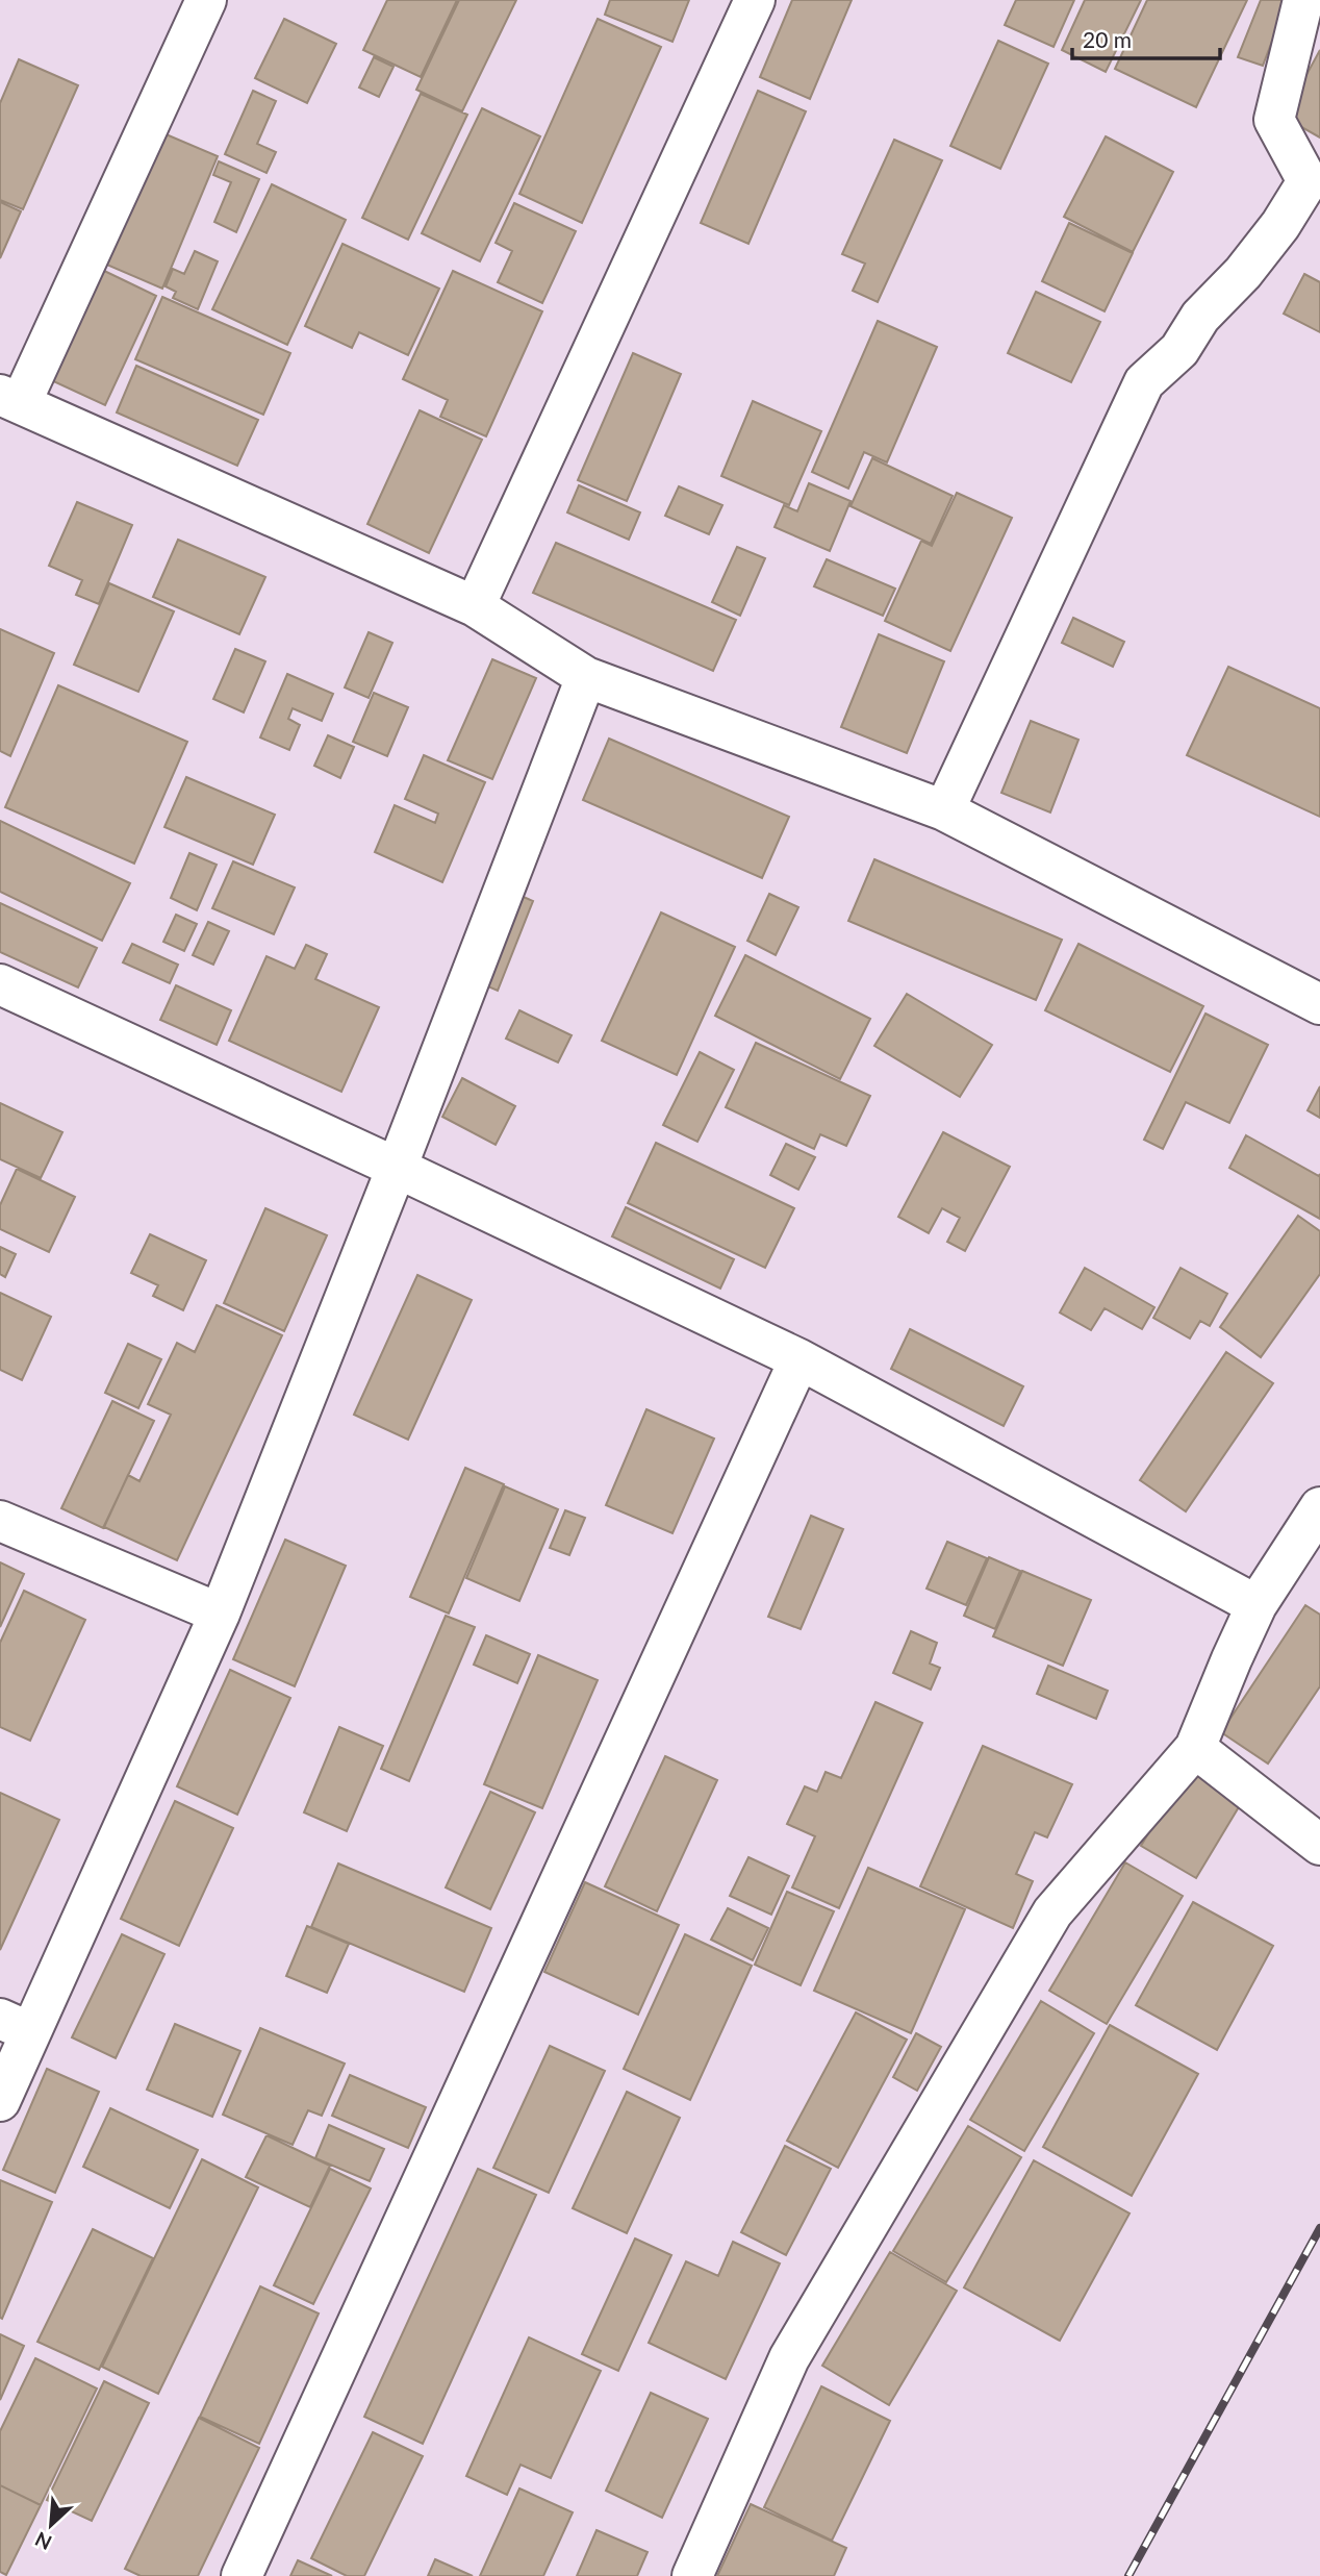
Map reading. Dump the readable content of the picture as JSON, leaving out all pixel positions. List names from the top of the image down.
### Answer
{
  "scale_bar": "20 m",
  "north": "bottom left"
}
